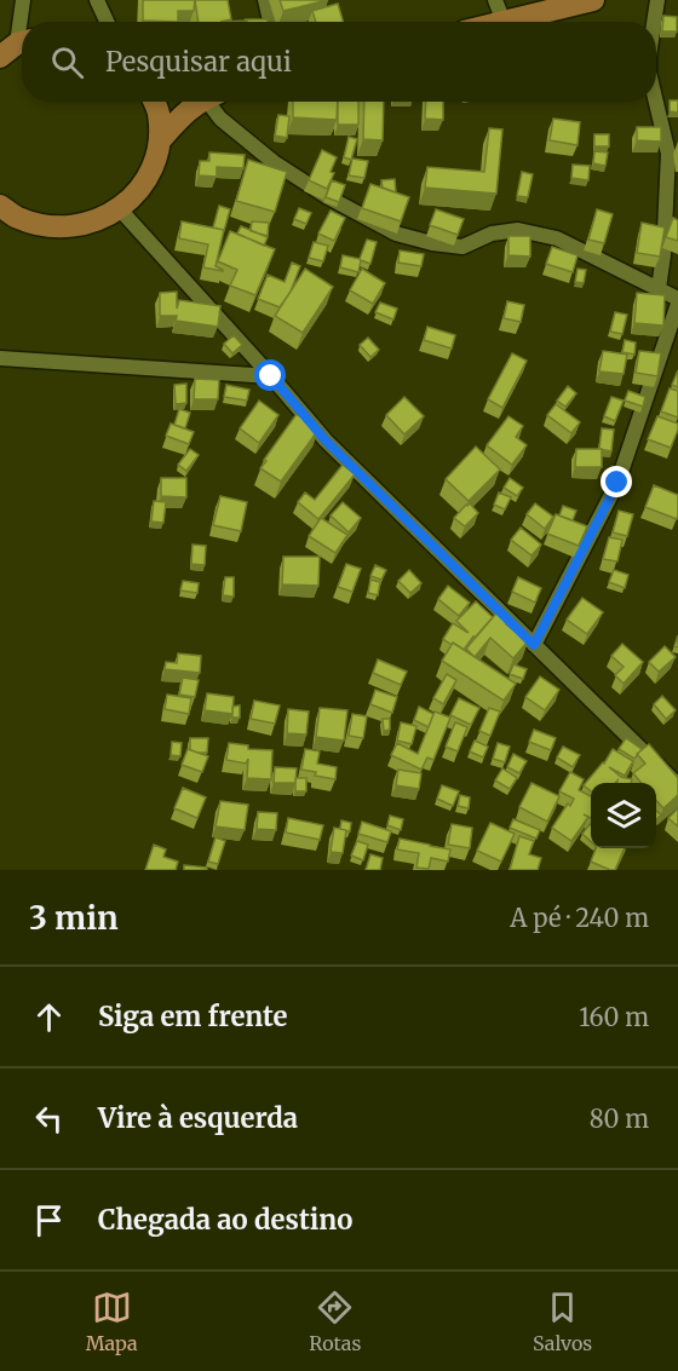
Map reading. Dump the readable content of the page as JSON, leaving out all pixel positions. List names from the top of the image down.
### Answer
{
  "page": {
    "search": "Pesquisar aqui",
    "heading": ["3 min", "A pé · 240 m"],
    "list": [
      ["Siga em frente", "160 m"],
      ["Vire à esquerda", "80 m"],
      "Chegada ao destino"
    ],
    "nav": ["Mapa", "Rotas", "Salvos"]
  }
}
